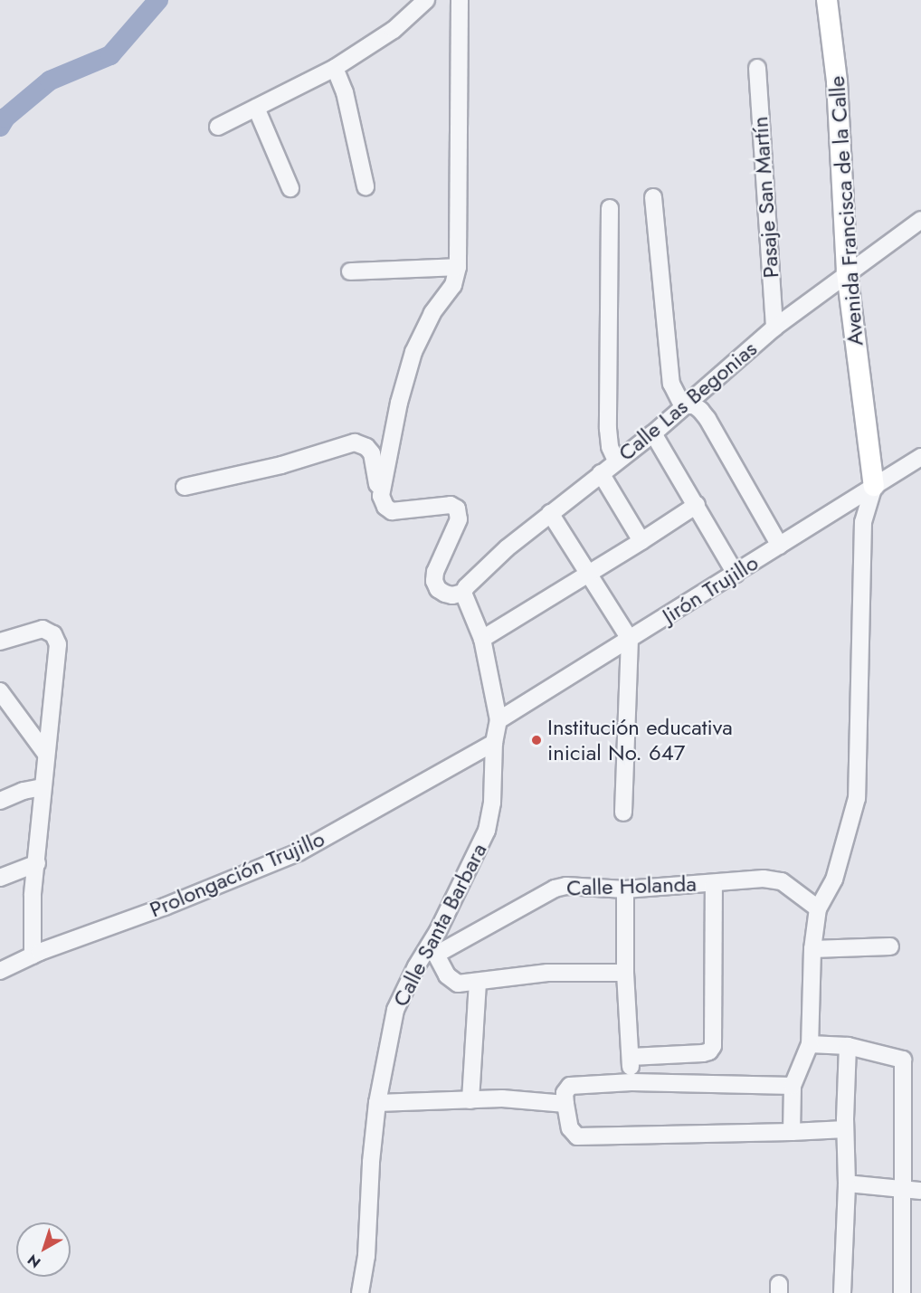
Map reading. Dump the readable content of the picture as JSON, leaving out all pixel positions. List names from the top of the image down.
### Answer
{
  "streets": {
    "main road": ["Avenida Francisca de la Calle"],
    "street": [
      "Pasaje San Martín",
      "Calle Las Begonias",
      "Jirón Trujillo",
      "Prolongación Trujillo",
      "Calle Holanda",
      "Calle Santa Barbara"
    ]
  },
  "crossings": [
    ["Pasaje San Martín", "Calle Las Begonias"],
    ["Avenida Francisca de la Calle", "Calle Las Begonias"],
    ["Avenida Francisca de la Calle", "Jirón Trujillo"],
    ["Calle Las Begonias", "Calle Santa Barbara"],
    ["Jirón Trujillo", "Calle Santa Barbara"],
    ["Prolongación Trujillo", "Calle Santa Barbara"],
    ["Calle Holanda", "Calle Santa Barbara"]
  ],
  "places": ["Institución educativa inicial No. 647"],
  "north": "bottom left"
}
